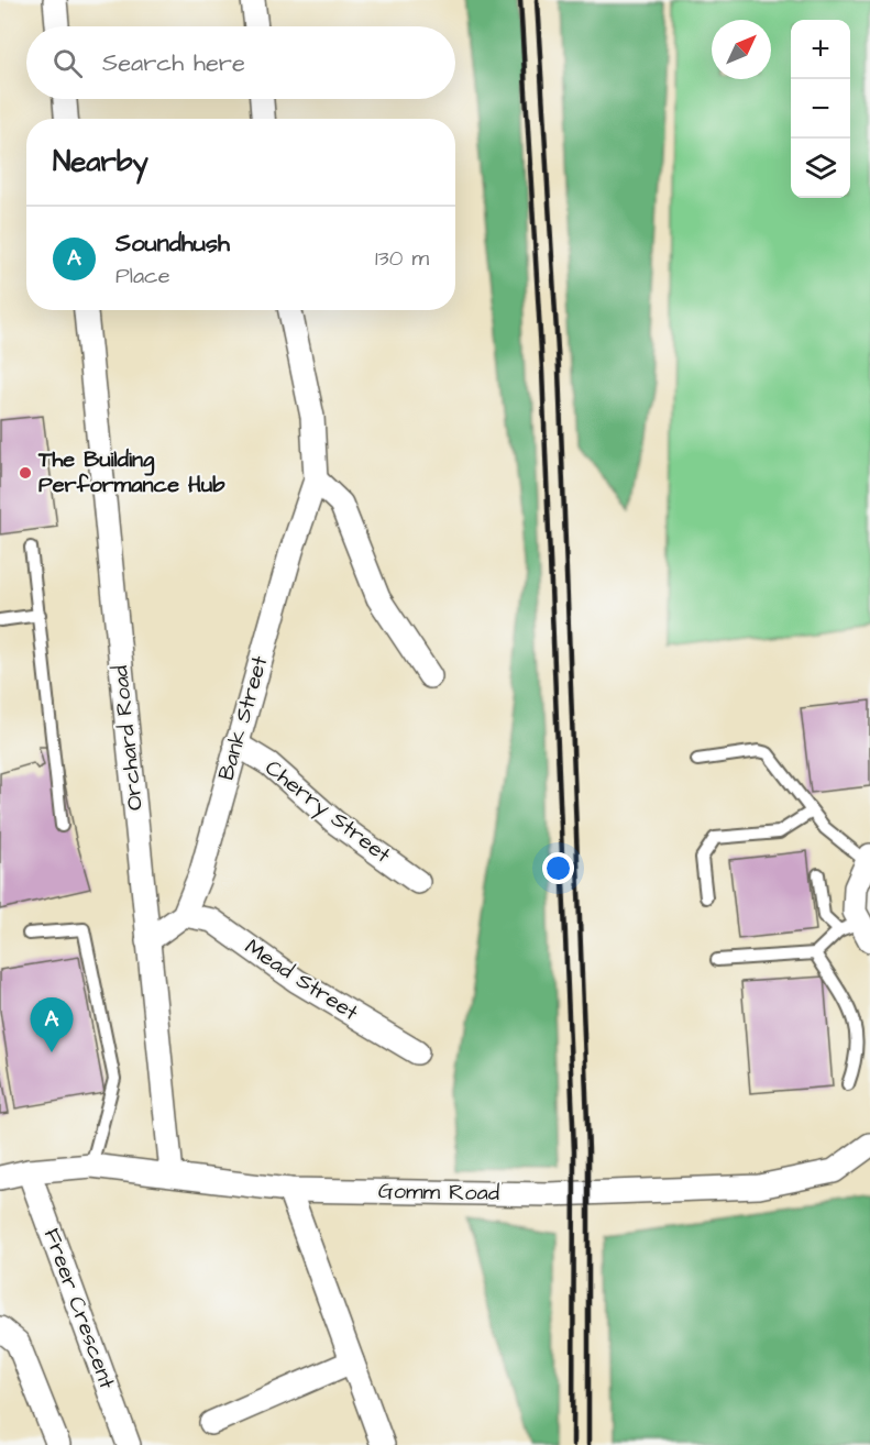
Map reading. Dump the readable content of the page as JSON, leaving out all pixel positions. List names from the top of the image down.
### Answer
{
  "streets": {
    "street": [
      "Bank Street",
      "Orchard Road",
      "Cherry Street",
      "Mead Street",
      "Gomm Road",
      "Freer Crescent"
    ]
  },
  "crossings": [
    ["Bank Street", "Cherry Street"],
    ["Bank Street", "Mead Street"],
    ["Orchard Road", "Gomm Road"],
    ["Gomm Road", "Freer Crescent"]
  ],
  "places": ["The Building Performance Hub"],
  "north": "top right",
  "page": {
    "map_buttons": ["+", "−"],
    "search": "Search here",
    "heading": "Nearby",
    "list": [
      {
        "mark": "A",
        "name": "Soundhush",
        "note": "Place",
        "value": "130 m"
      }
    ],
    "pins": "A"
  }
}
